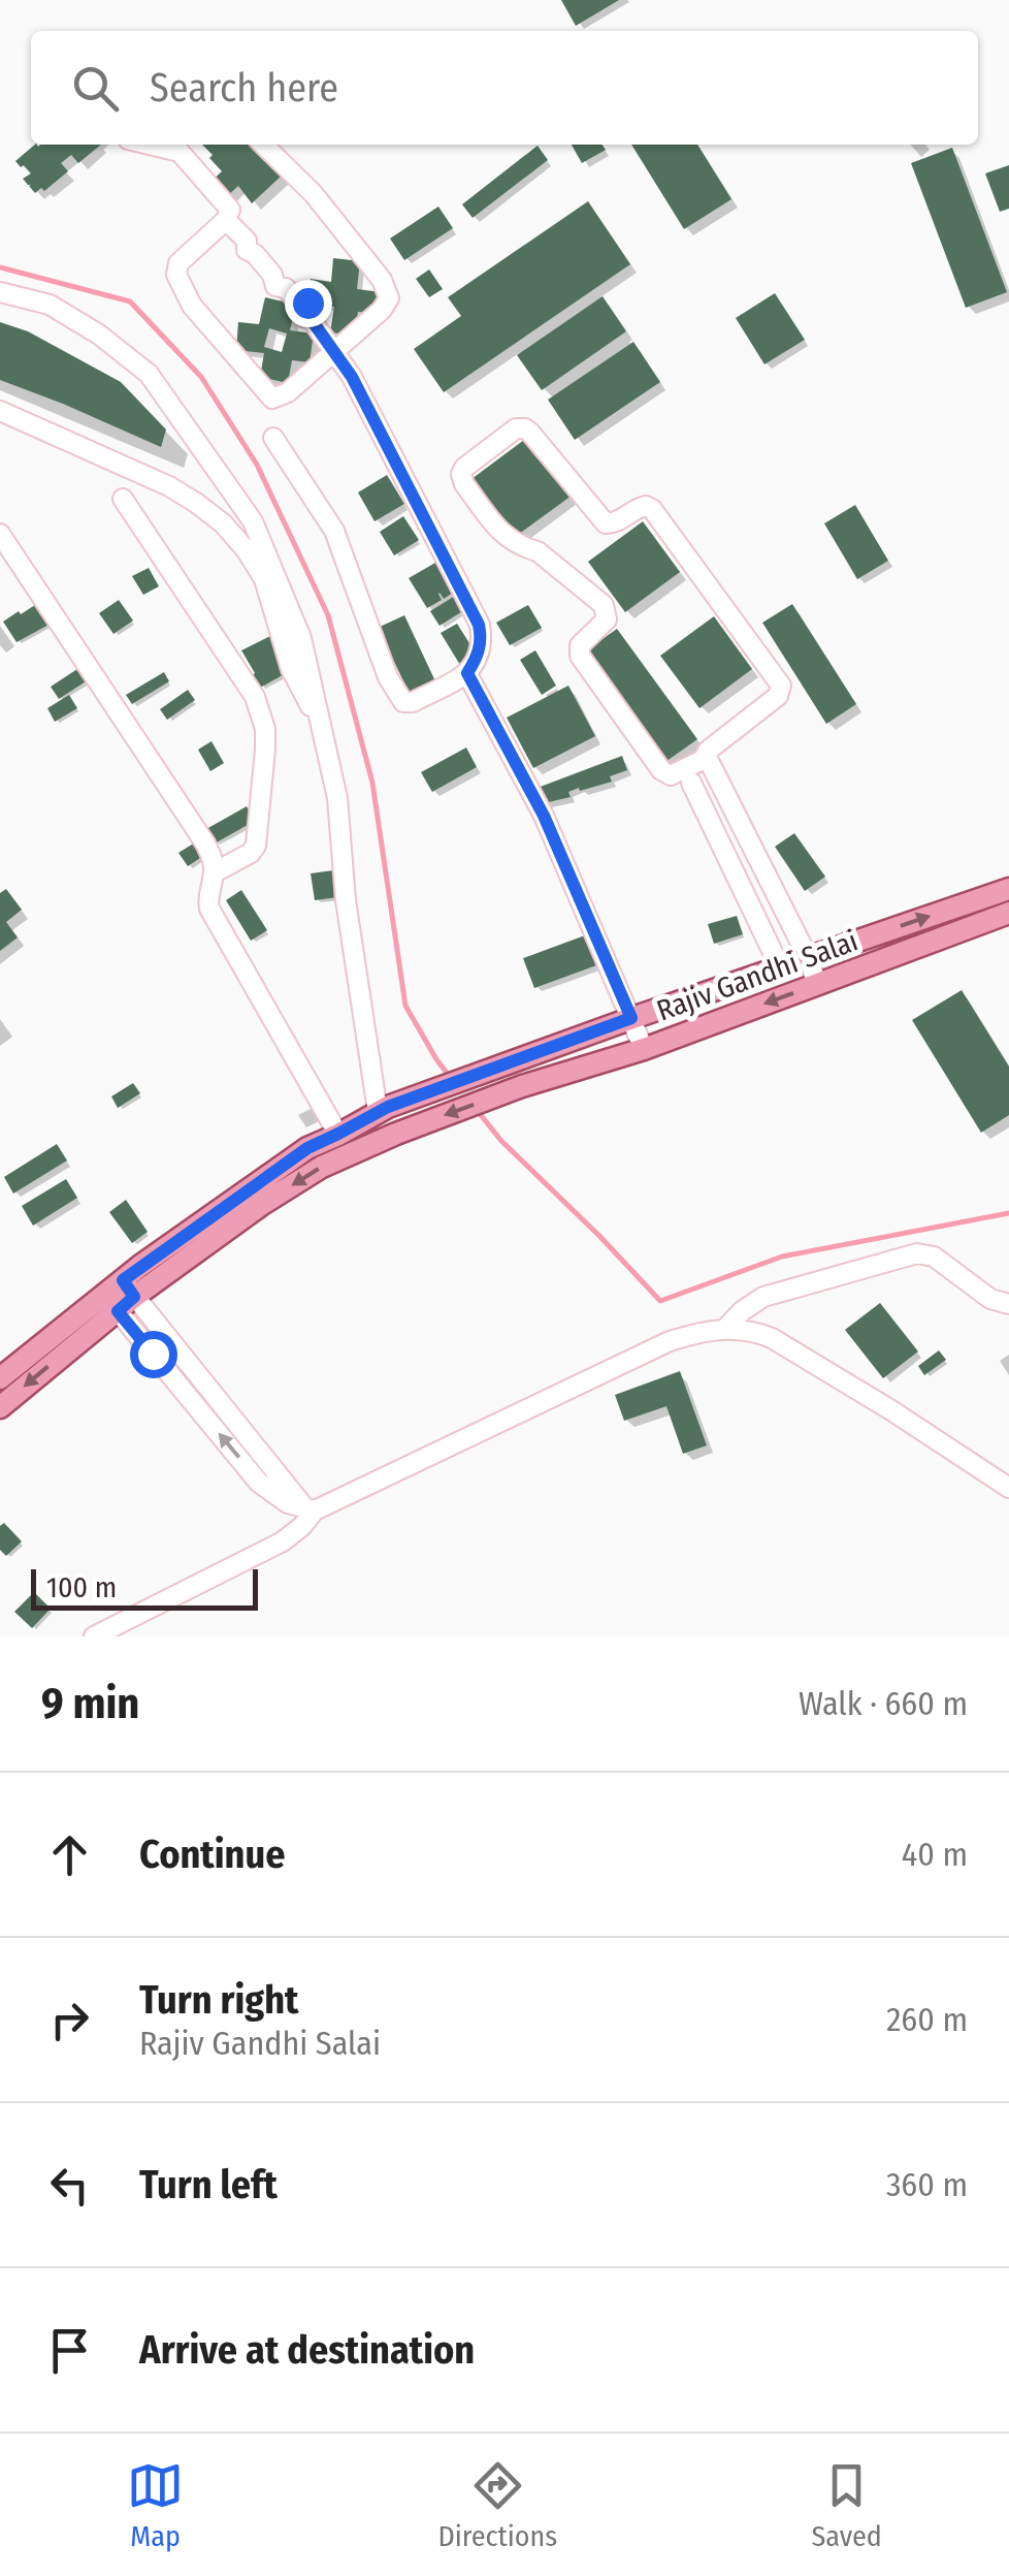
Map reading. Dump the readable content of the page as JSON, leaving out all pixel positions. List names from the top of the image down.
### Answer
{
  "streets": {
    "main road": ["Rajiv Gandhi Salai"]
  },
  "scale_bar": "100 m",
  "page": {
    "search": "Search here",
    "scale": "100 m",
    "heading": ["9 min", "Walk · 660 m"],
    "list": [
      ["Continue", "40 m"],
      ["Turn right", "Rajiv Gandhi Salai", "260 m"],
      ["Turn left", "360 m"],
      "Arrive at destination"
    ],
    "nav": ["Map", "Directions", "Saved"]
  }
}
